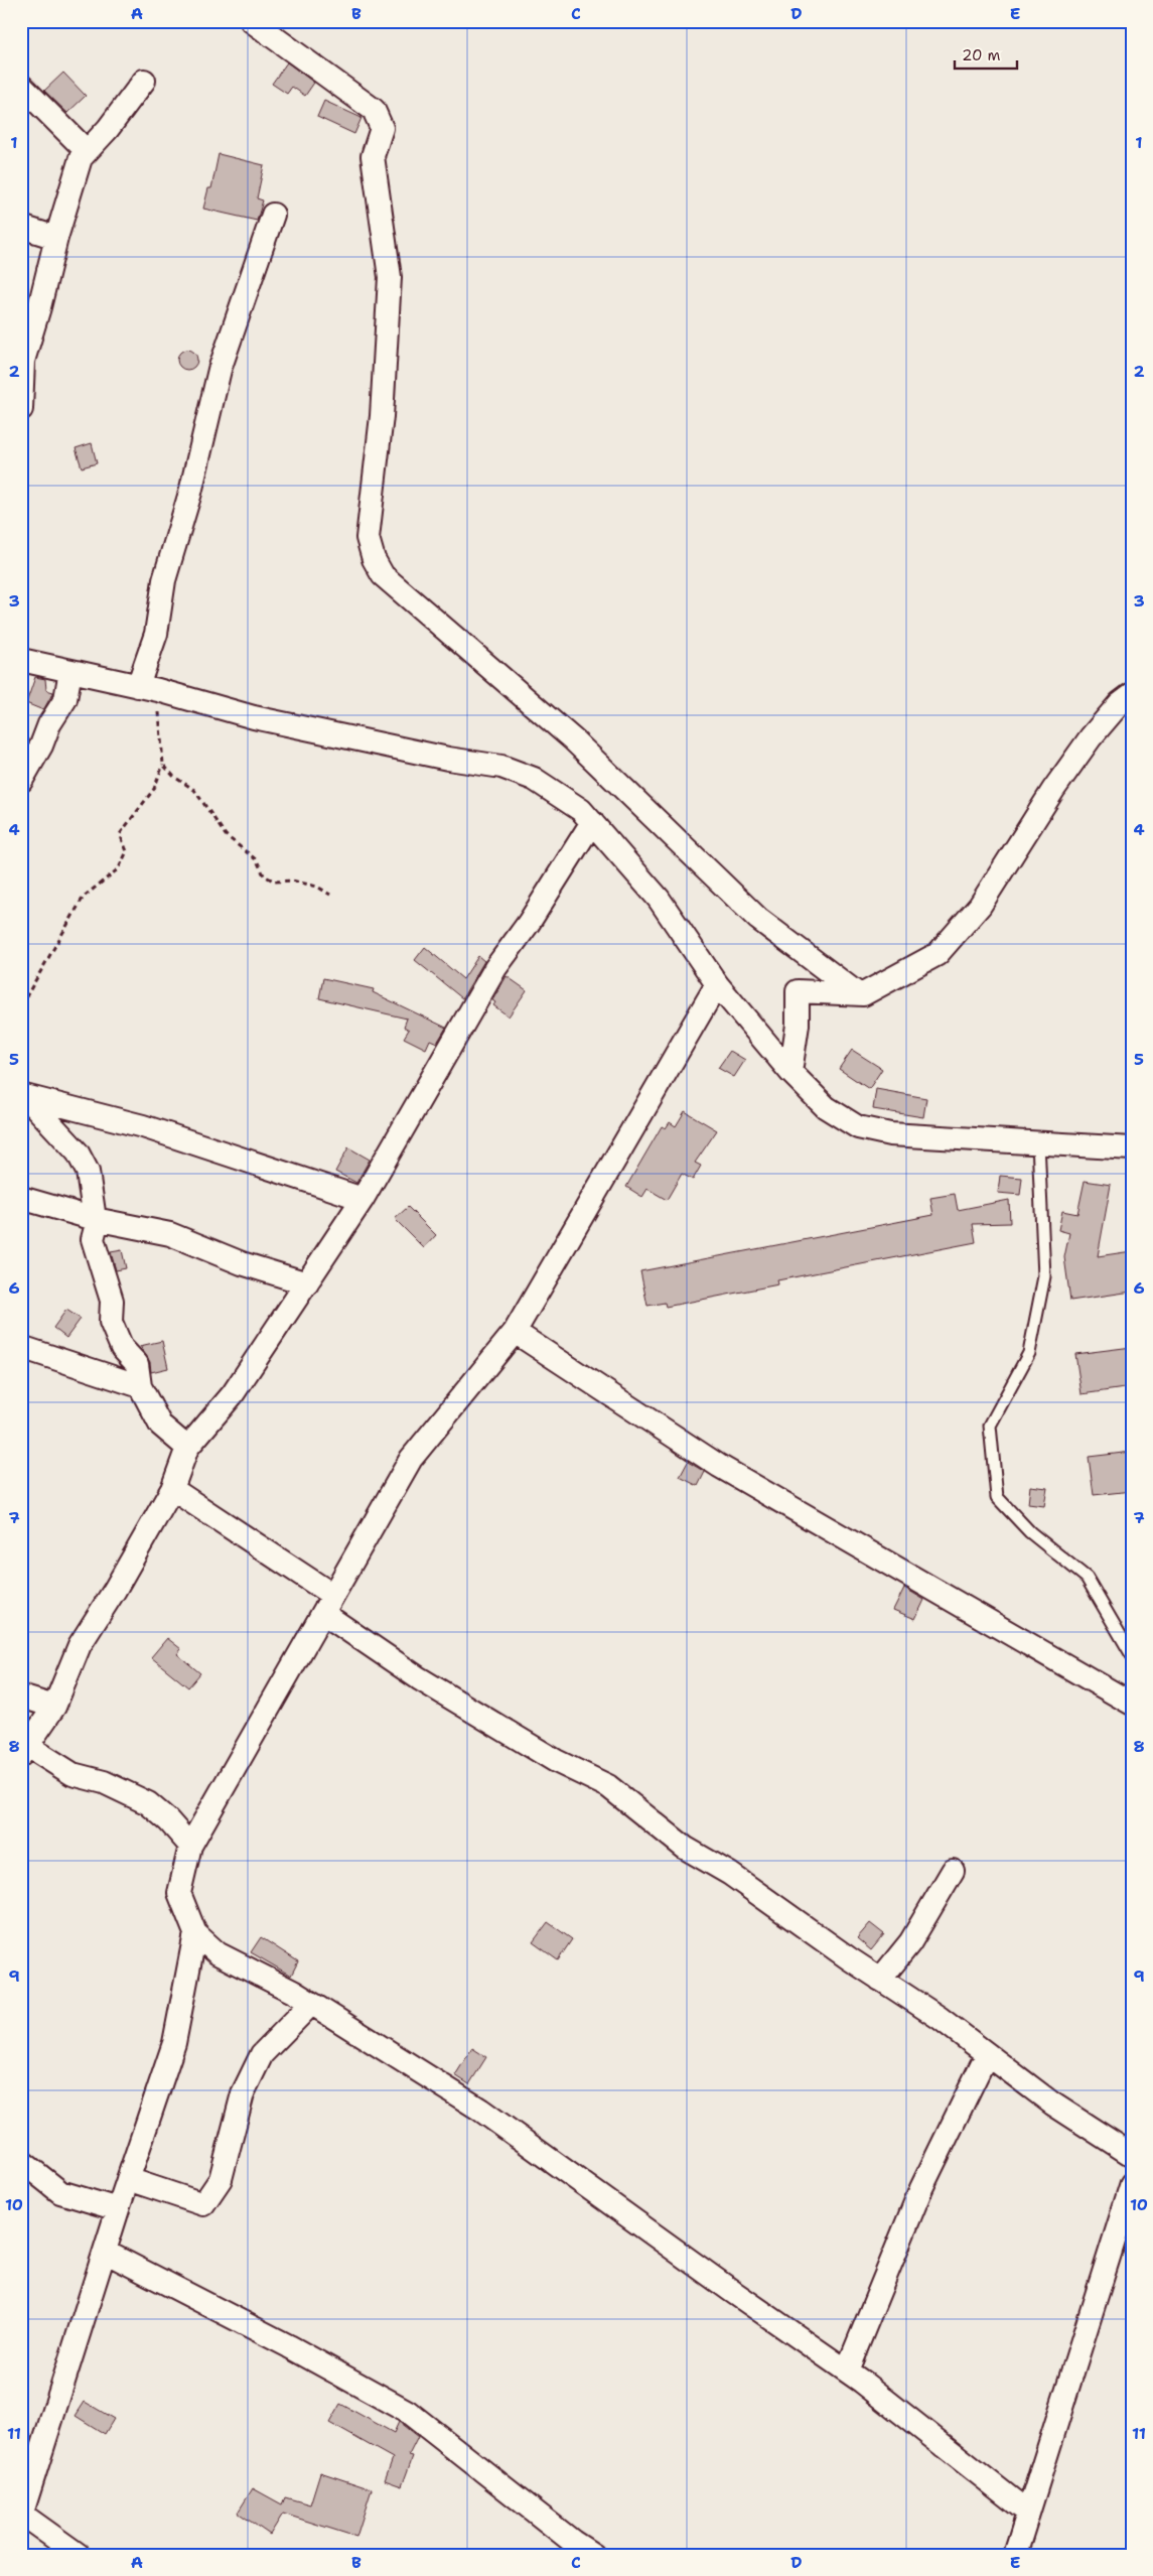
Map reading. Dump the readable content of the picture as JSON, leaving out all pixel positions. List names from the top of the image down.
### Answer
{
  "scale_bar": "20 m",
  "grid": {
    "columns": [
      "A",
      "B",
      "C",
      "D",
      "E"
    ],
    "rows": [
      "1",
      "2",
      "3",
      "4",
      "5",
      "6",
      "7",
      "8",
      "9",
      "10",
      "11"
    ]
  }
}
